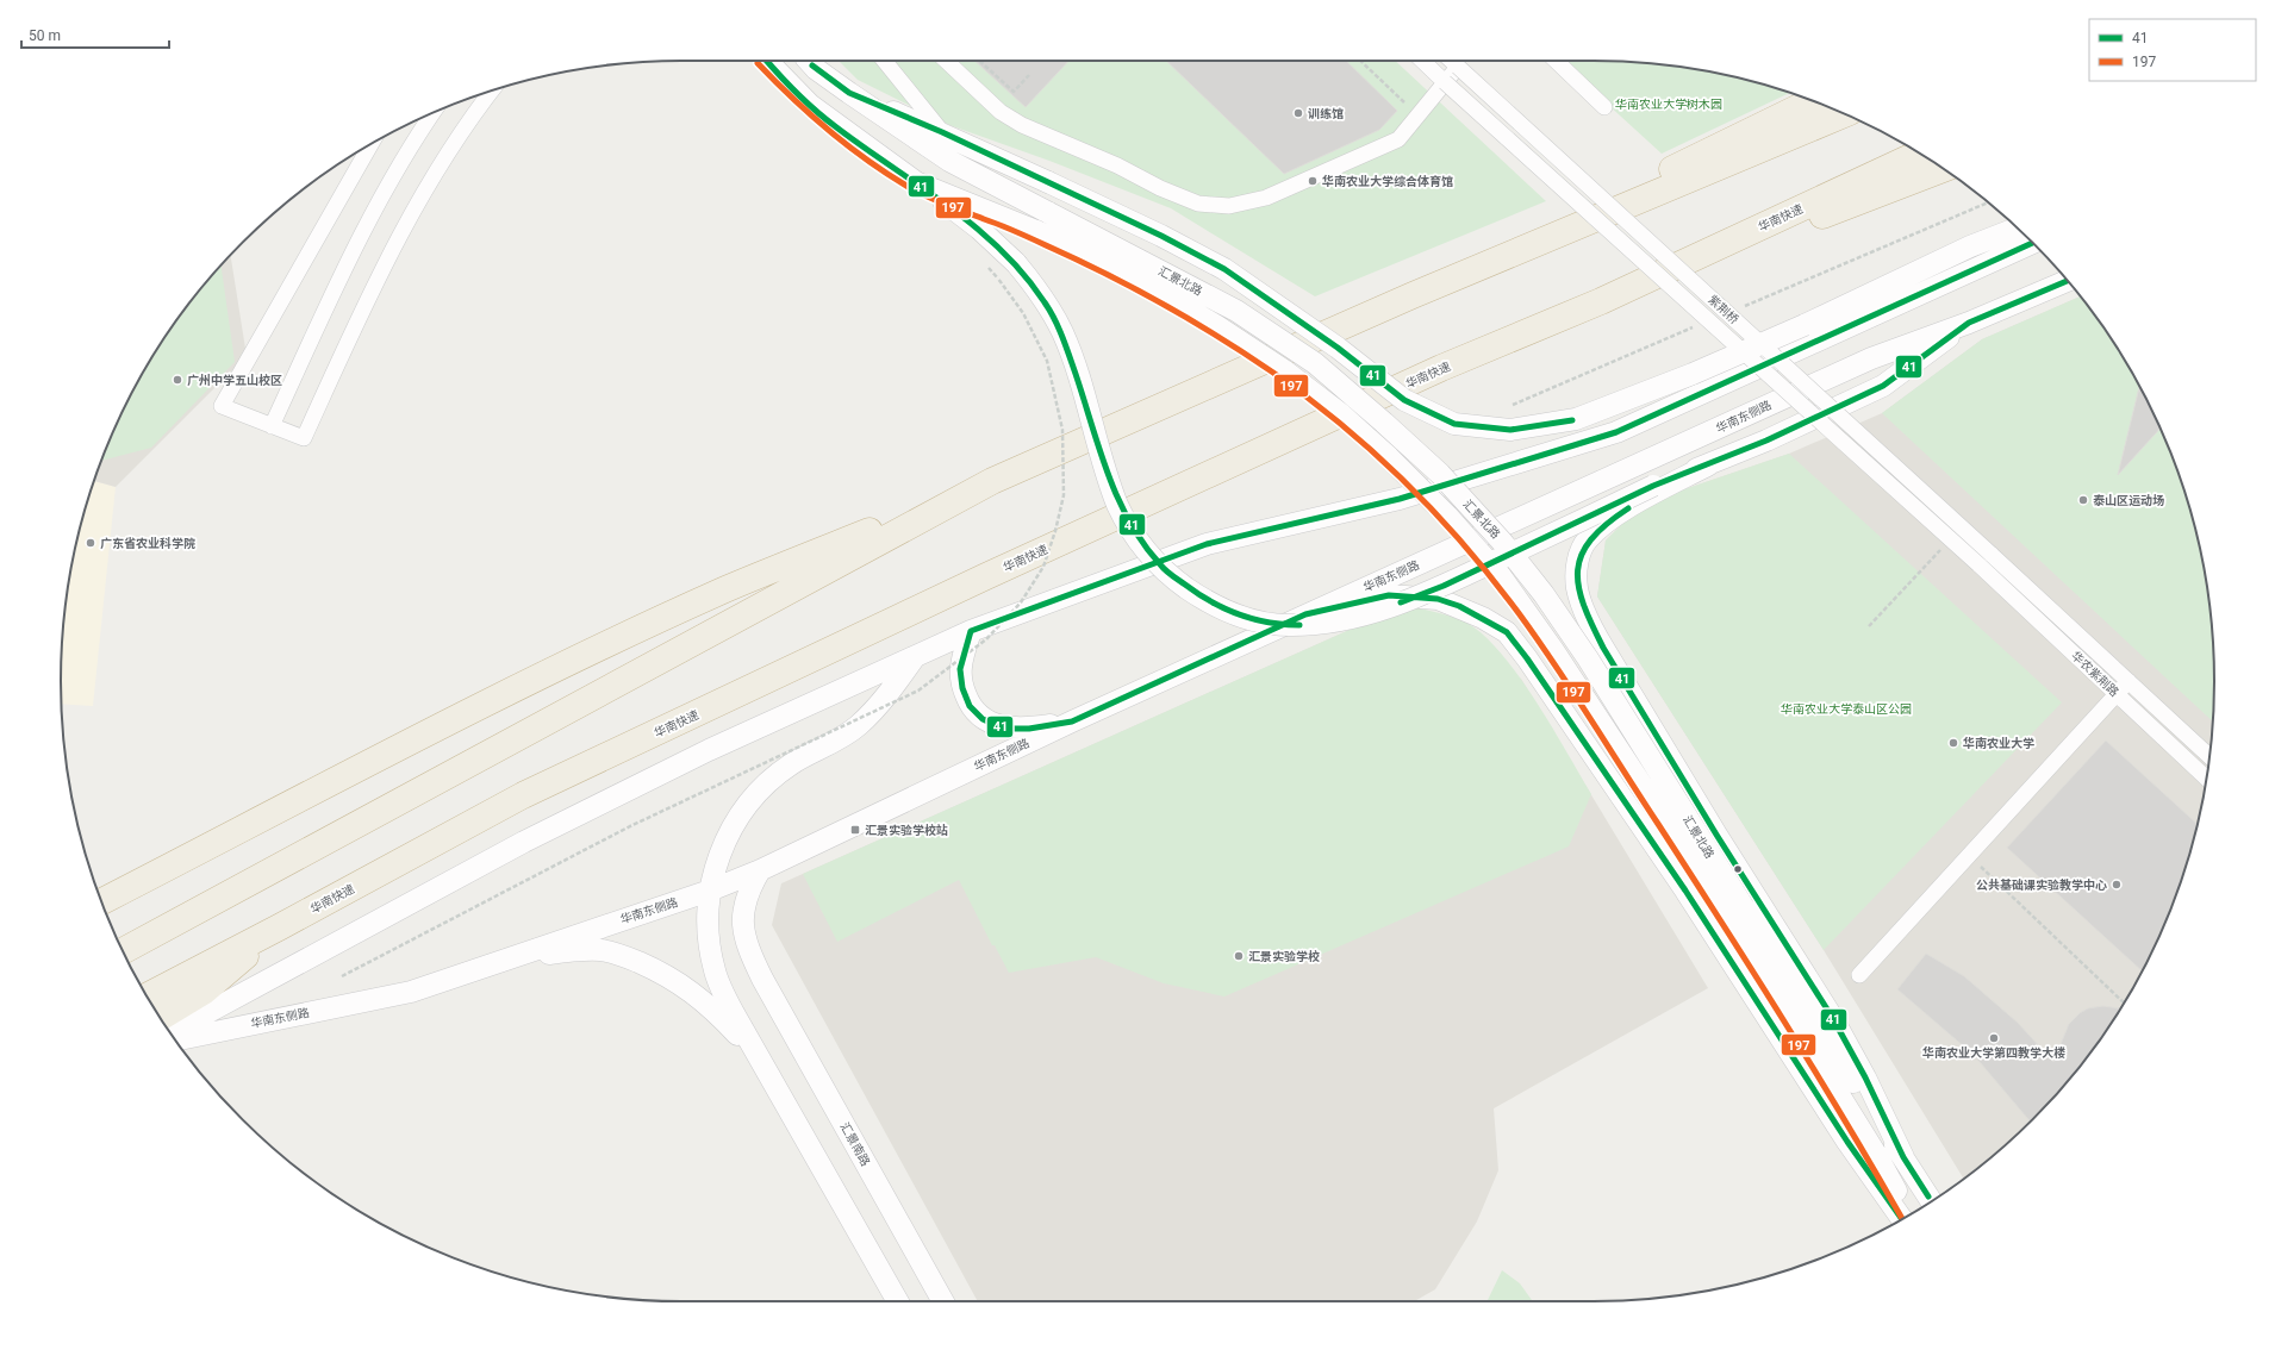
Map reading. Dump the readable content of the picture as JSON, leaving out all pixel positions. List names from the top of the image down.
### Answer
{
  "streets": {
    "highway": ["华南快速"],
    "street": [
      "汇景北路",
      "紫荆桥",
      "华南东侧路",
      "华农紫荆路",
      "汇景南路"
    ]
  },
  "crossings": [
    ["紫荆桥", "华农紫荆路"],
    ["华南东侧路", "汇景南路"]
  ],
  "parks": ["华南农业大学树木园", "华南农业大学泰山区公园"],
  "places": {
    "other": [
      "训练馆",
      "华南农业大学综合体育馆",
      "广州中学五山校区",
      "泰山区运动场",
      "广东省农业科学院",
      "华南农业大学",
      "公共基础课实验教学中心",
      "汇景实验学校",
      "华南农业大学第四教学大楼"
    ],
    "transit": ["汇景实验学校站"]
  },
  "lines": ["transit line 41", "transit line 197"],
  "legend": ["41", "197"],
  "scale_bar": "50 m"
}
